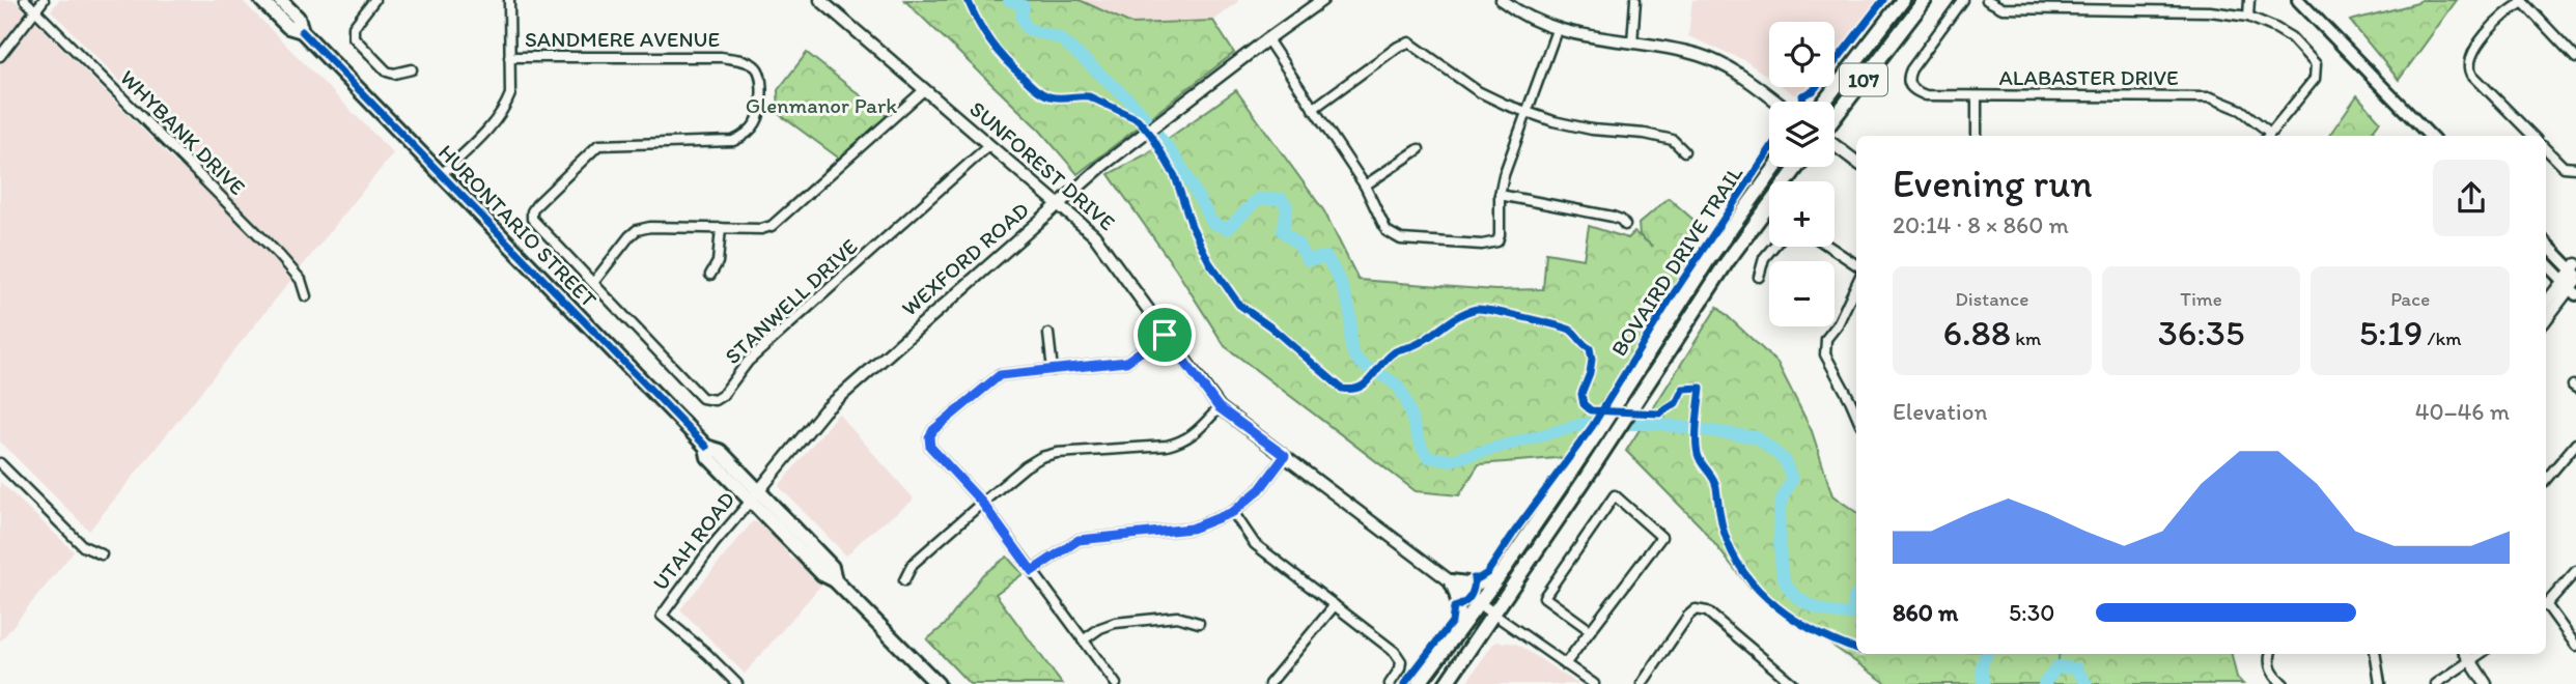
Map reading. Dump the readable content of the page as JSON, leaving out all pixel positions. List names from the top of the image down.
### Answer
{
  "streets": {
    "main road": ["107", "HURONTARIO STREET"],
    "street": [
      "SANDMERE AVENUE",
      "ALABASTER DRIVE",
      "WHYBANK DRIVE",
      "SUNFOREST DRIVE",
      "WEXFORD ROAD",
      "STANWELL DRIVE",
      "UTAH ROAD"
    ],
    "cycle path": ["BOVAIRD DRIVE TRAIL"]
  },
  "crossings": [
    ["SANDMERE AVENUE", "STANWELL DRIVE"],
    ["SUNFOREST DRIVE", "WEXFORD ROAD"],
    ["SUNFOREST DRIVE", "STANWELL DRIVE"],
    ["HURONTARIO STREET", "WEXFORD ROAD"],
    ["HURONTARIO STREET", "UTAH ROAD"],
    ["WEXFORD ROAD", "UTAH ROAD"]
  ],
  "parks": ["Glenmanor Park"],
  "page": {
    "map_buttons": ["+", "−"],
    "heading": ["Evening run", "20:14 · 8 × 860 m"],
    "stats": [
      ["Distance", "6.88 km"],
      ["Time", "36:35"],
      ["Pace", "5:19 /km"]
    ],
    "chart": ["Elevation", "40–46 m"],
    "list": [
      {
        "name": "860 m",
        "note": "5:30"
      }
    ]
  }
}
